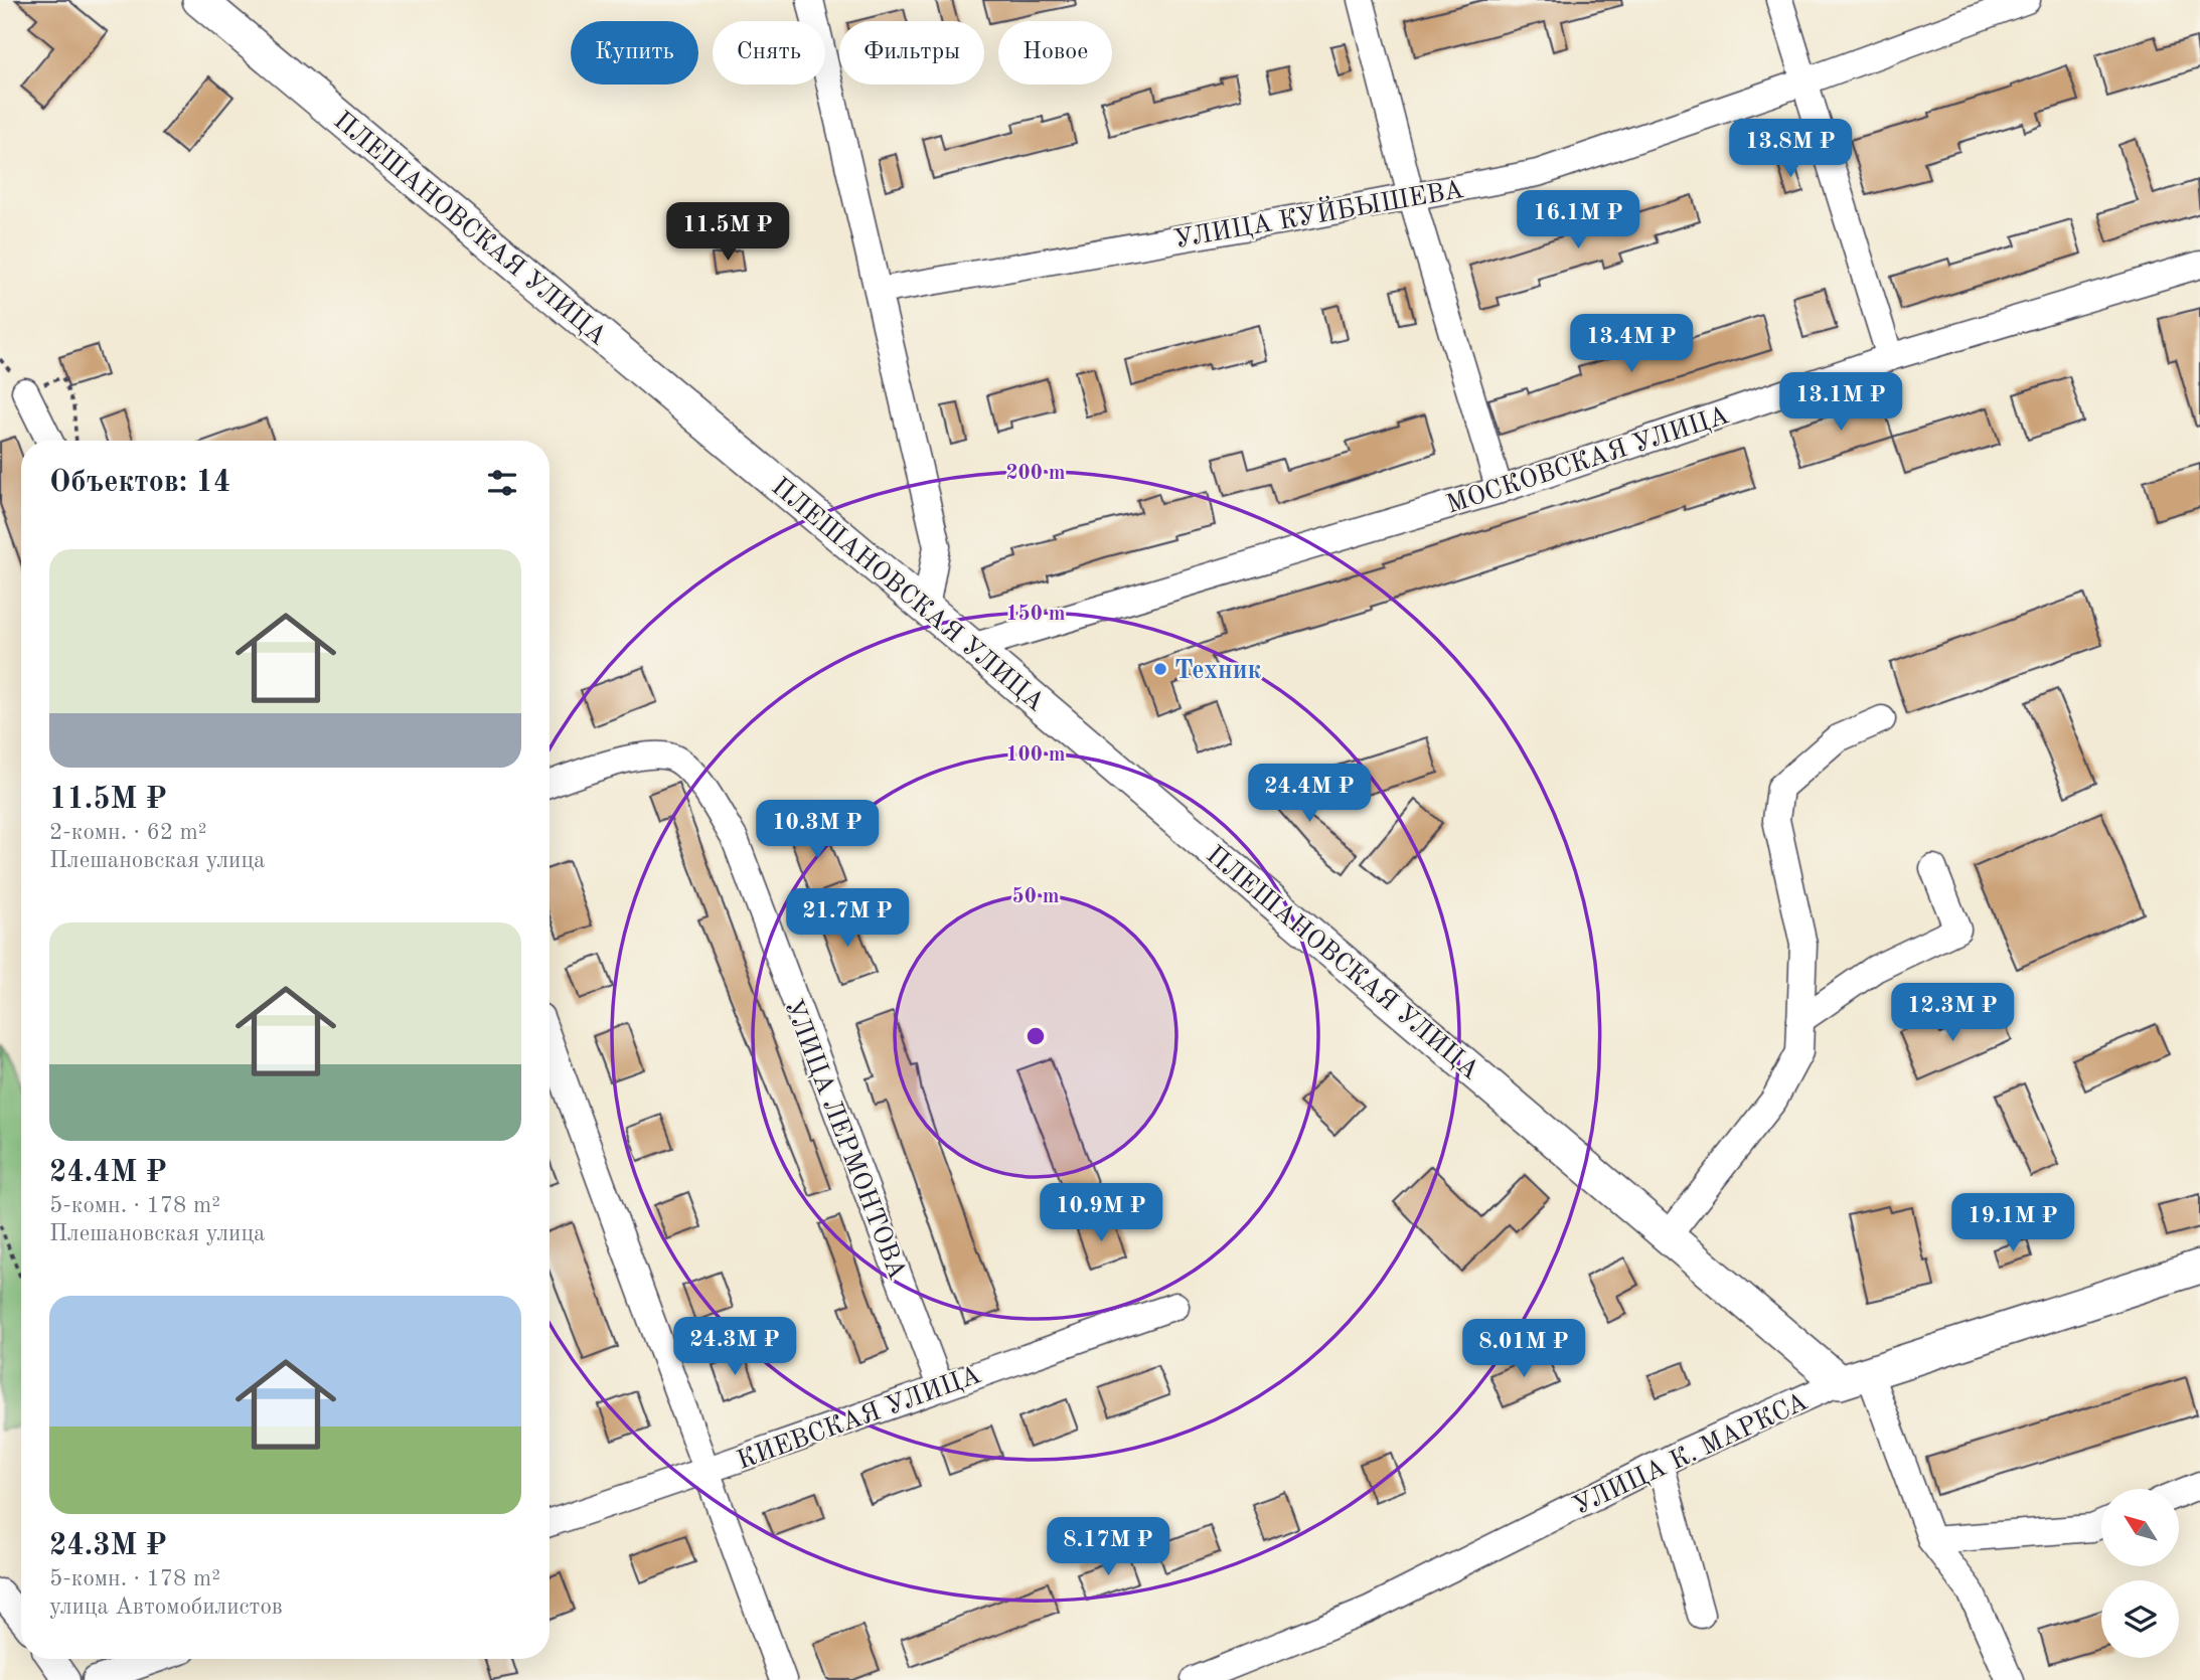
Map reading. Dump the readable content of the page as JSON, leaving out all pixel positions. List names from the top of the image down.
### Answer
{
  "streets": {
    "main road": ["ПЛЕШАНОВСКАЯ УЛИЦА", "УЛИЦА К. МАРКСА"],
    "street": [
      "УЛИЦА КУЙБЫШЕВА",
      "МОСКОВСКАЯ УЛИЦА",
      "УЛИЦА ЛЕРМОНТОВА",
      "КИЕВСКАЯ УЛИЦА"
    ]
  },
  "crossings": [
    ["ПЛЕШАНОВСКАЯ УЛИЦА", "МОСКОВСКАЯ УЛИЦА"],
    ["ПЛЕШАНОВСКАЯ УЛИЦА", "УЛИЦА К. МАРКСА"],
    ["УЛИЦА ЛЕРМОНТОВА", "КИЕВСКАЯ УЛИЦА"]
  ],
  "places": ["Техник"],
  "north": "top left",
  "page": {
    "chip": [
      "Купить",
      "Снять",
      "Фильтры",
      "Новое"
    ],
    "price": [
      "13.8M ₽",
      "16.1M ₽",
      "11.5M ₽",
      "13.4M ₽",
      "13.1M ₽",
      "24.4M ₽",
      "10.3M ₽",
      "21.7M ₽",
      "12.3M ₽",
      "10.9M ₽",
      "19.1M ₽",
      "24.3M ₽",
      "8.01M ₽",
      "8.17M ₽"
    ],
    "heading": "Объектов: 14",
    "list": [
      {
        "name": "11.5M ₽",
        "note": "2-комн. · 62 m² · Плешановская улица"
      },
      {
        "name": "24.4M ₽",
        "note": "5-комн. · 178 m² · Плешановская улица"
      },
      {
        "name": "24.3M ₽",
        "note": "5-комн. · 178 m² · улица Автомобилистов"
      }
    ]
  },
  "rings": [
    "200 m",
    "150 m",
    "100 m",
    "50 m"
  ]
}
